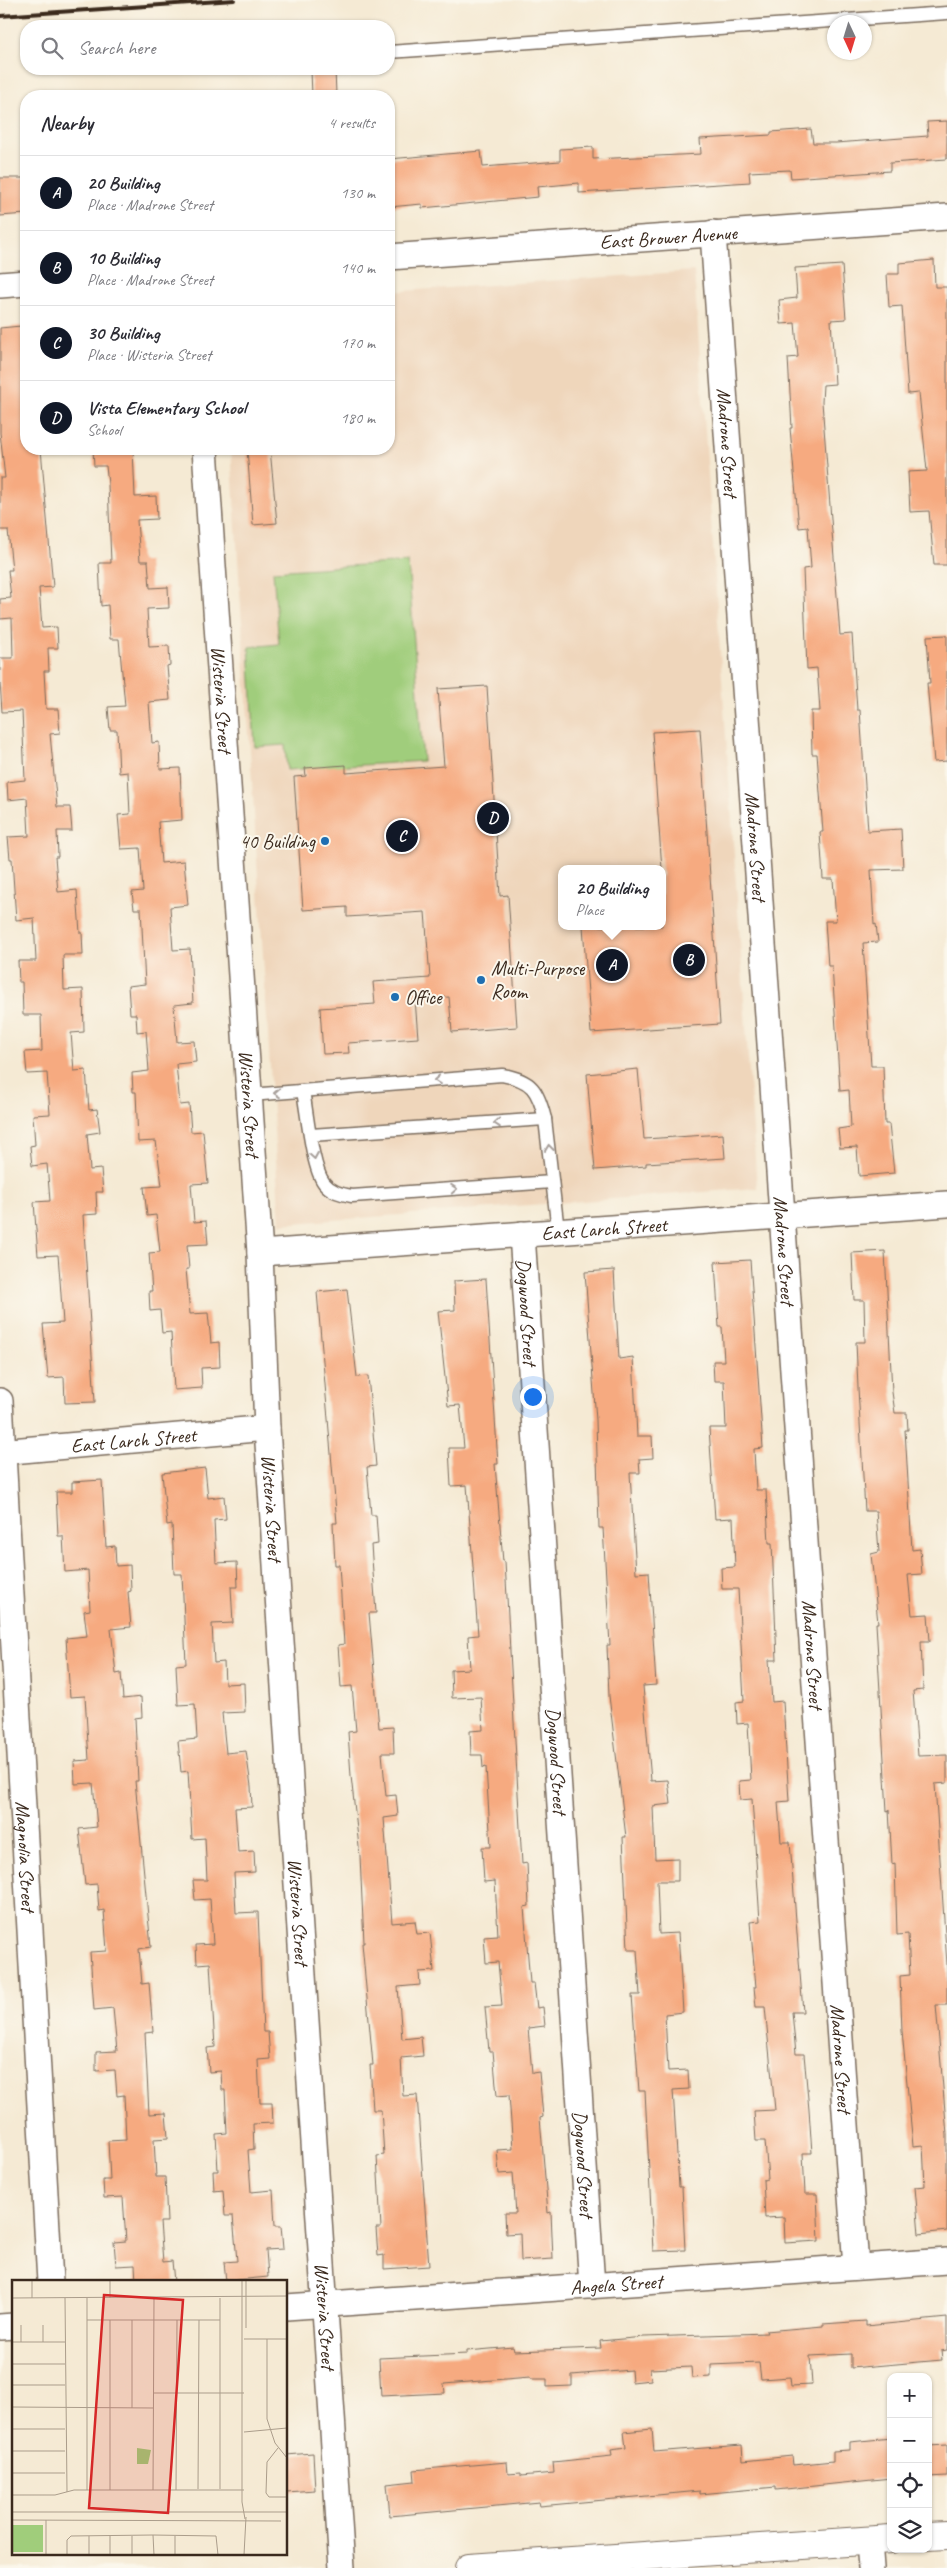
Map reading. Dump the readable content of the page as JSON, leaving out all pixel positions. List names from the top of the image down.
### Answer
{
  "streets": {
    "street": [
      "East Brower Avenue",
      "Madrone Street",
      "Wisteria Street",
      "East Larch Street",
      "Dogwood Street",
      "Magnolia Street",
      "Angela Street"
    ]
  },
  "crossings": [
    ["East Brower Avenue", "Madrone Street"],
    ["Madrone Street", "East Larch Street"],
    ["Madrone Street", "Angela Street"],
    ["Wisteria Street", "East Larch Street"],
    ["Wisteria Street", "Angela Street"],
    ["East Larch Street", "Dogwood Street"],
    ["East Larch Street", "Magnolia Street"],
    ["Dogwood Street", "Angela Street"]
  ],
  "places": ["40 Building", "Multi-Purpose Room", "Office"],
  "north": "bottom",
  "page": {
    "search": "Search here",
    "heading": ["Nearby", "4 results"],
    "list": [
      {
        "mark": "A",
        "name": "20 Building",
        "note": "Place · Madrone Street",
        "value": "130 m"
      },
      {
        "mark": "B",
        "name": "10 Building",
        "note": "Place · Madrone Street",
        "value": "140 m"
      },
      {
        "mark": "C",
        "name": "30 Building",
        "note": "Place · Wisteria Street",
        "value": "170 m"
      },
      {
        "mark": "D",
        "name": "Vista Elementary School",
        "note": "School",
        "value": "180 m"
      }
    ],
    "pins": [
      "D",
      "C",
      "B",
      "A"
    ],
    "popup": ["20 Building", "Place"],
    "map_buttons": ["+", "−"]
  }
}
